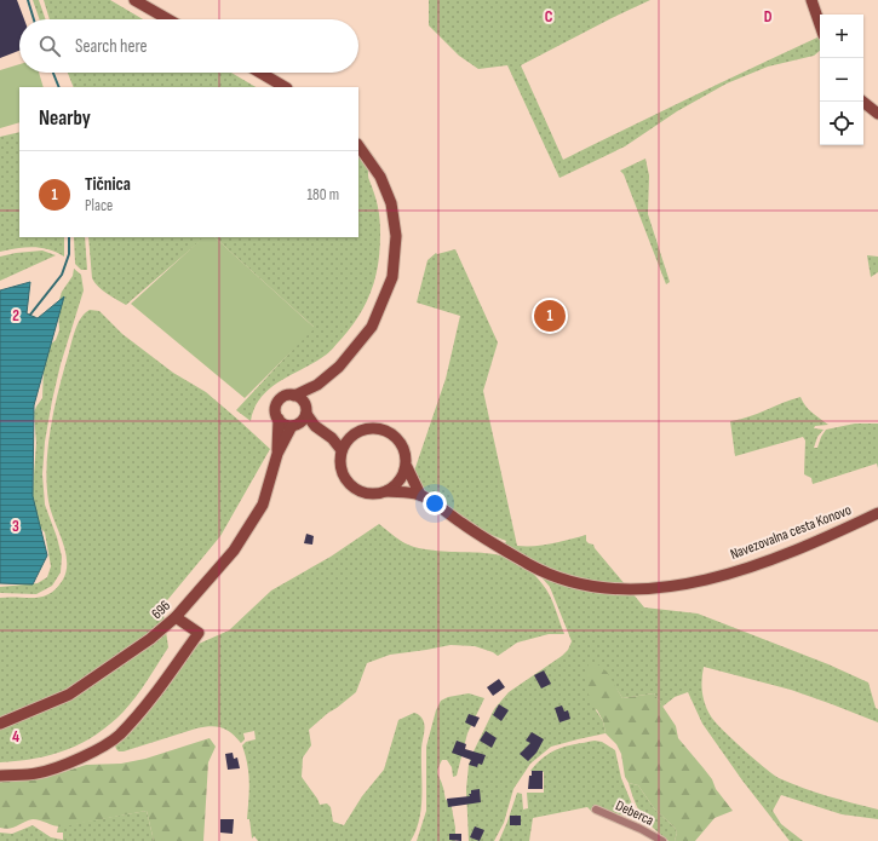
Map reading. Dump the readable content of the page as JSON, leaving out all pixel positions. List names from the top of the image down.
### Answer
{
  "streets": {
    "main road": ["Navezovalna cesta Konovo", "696"],
    "street": ["Deberca"]
  },
  "page": {
    "map_buttons": ["+", "−"],
    "search": "Search here",
    "heading": "Nearby",
    "list": [
      {
        "mark": "1",
        "name": "Tičnica",
        "note": "Place",
        "value": "180 m"
      }
    ],
    "pins": "1"
  },
  "grid": {
    "columns": ["C", "D"],
    "rows": ["2", "3", "4"]
  }
}
